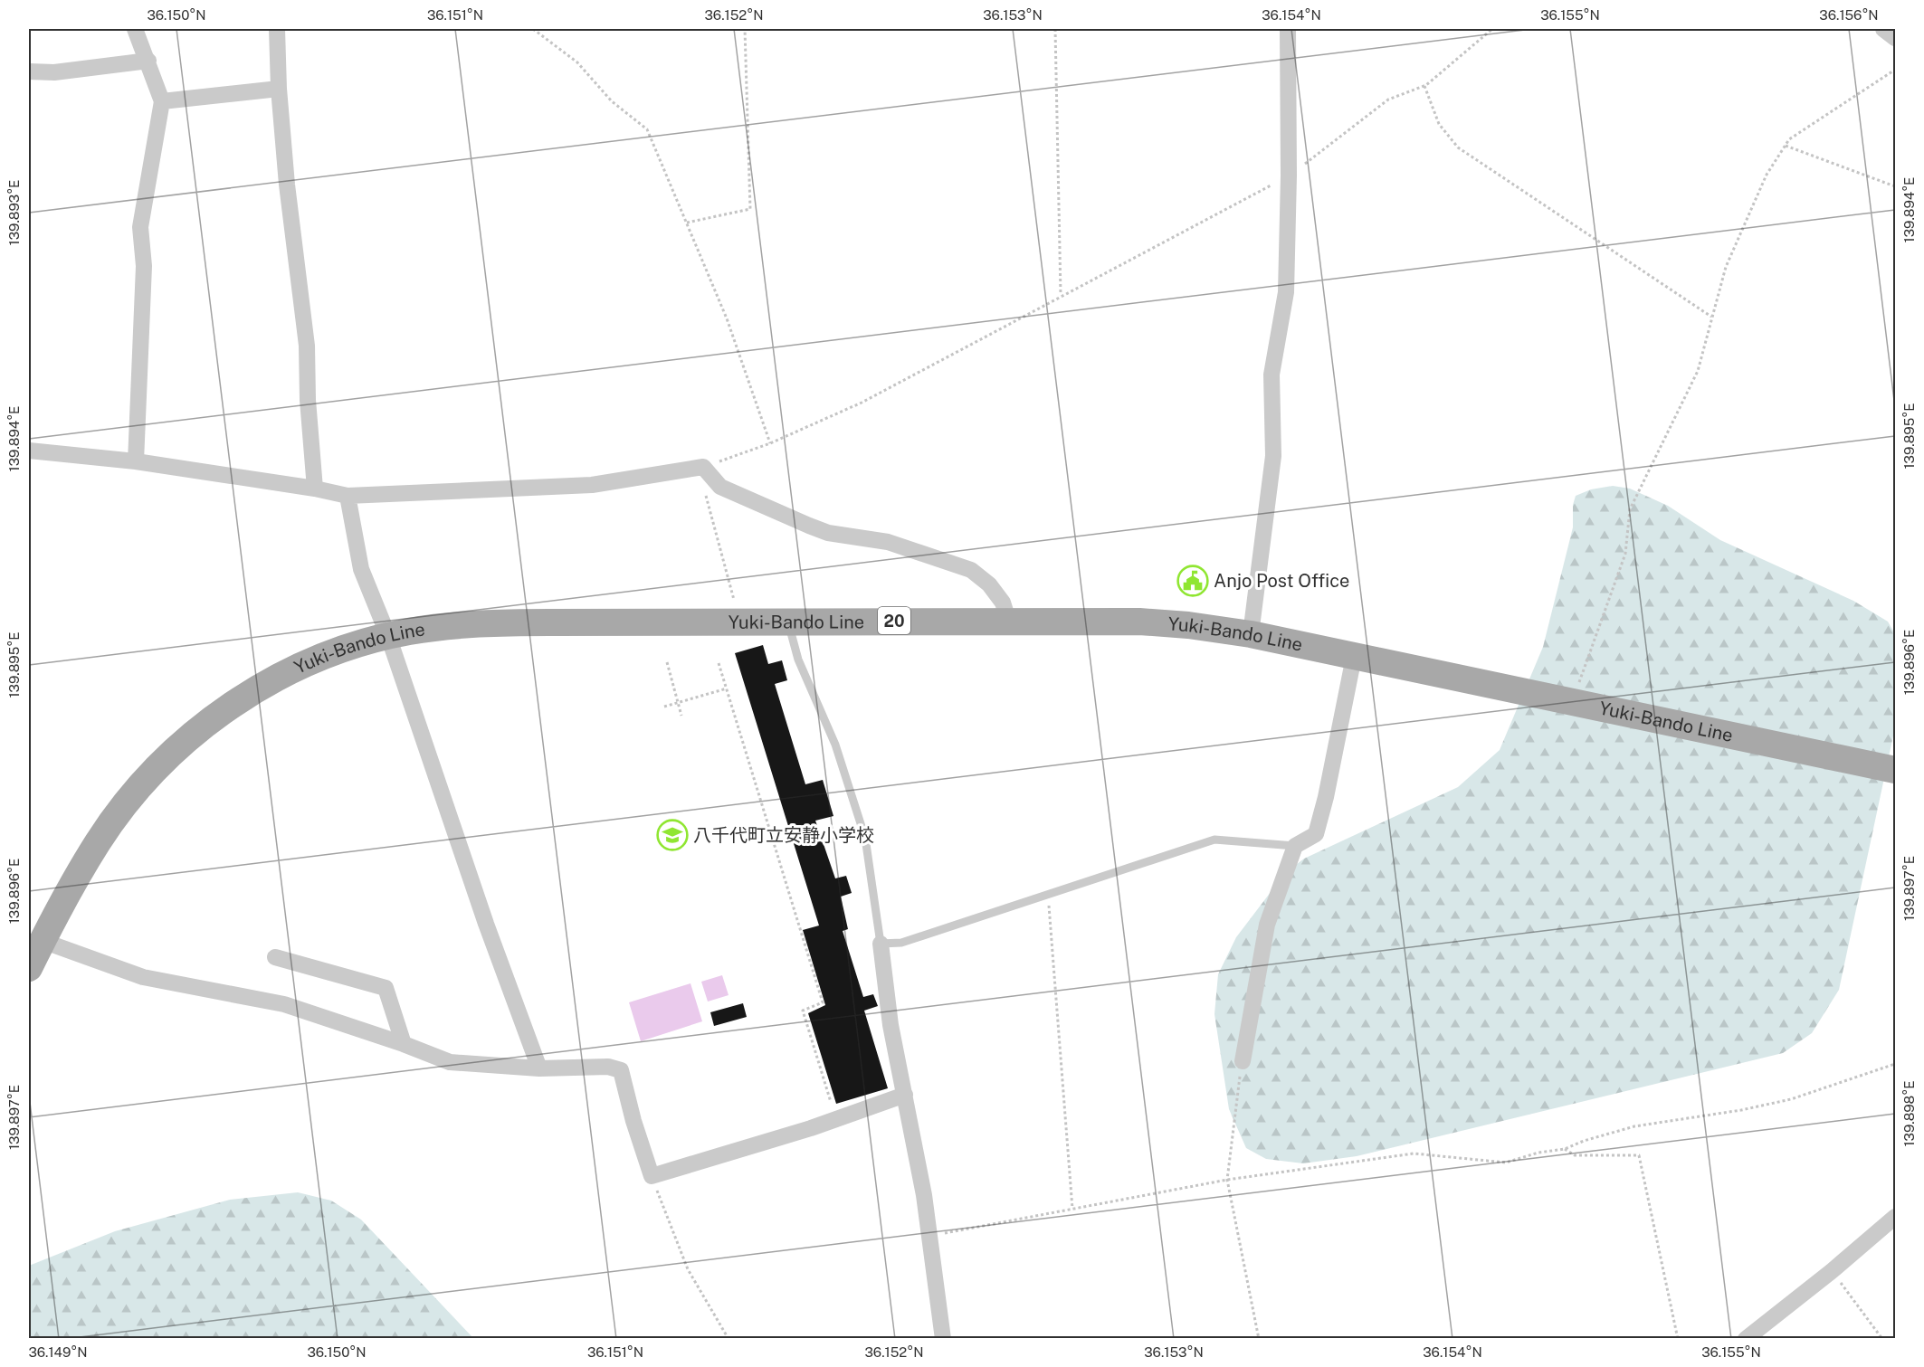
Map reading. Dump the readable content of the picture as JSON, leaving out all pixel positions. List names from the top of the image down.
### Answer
{
  "streets": {
    "main road": ["20", "Yuki-Bando Line"]
  },
  "places": {
    "public building": ["Anjo Post Office"],
    "school or university": ["八千代町立安静小学校"]
  },
  "coordinates": [
    "36.150°N",
    "36.151°N",
    "36.152°N",
    "36.153°N",
    "36.154°N",
    "36.155°N",
    "36.156°N",
    "139.894°E",
    "139.893°E",
    "139.895°E",
    "139.896°E",
    "139.897°E",
    "139.898°E",
    "36.149°N"
  ]
}
